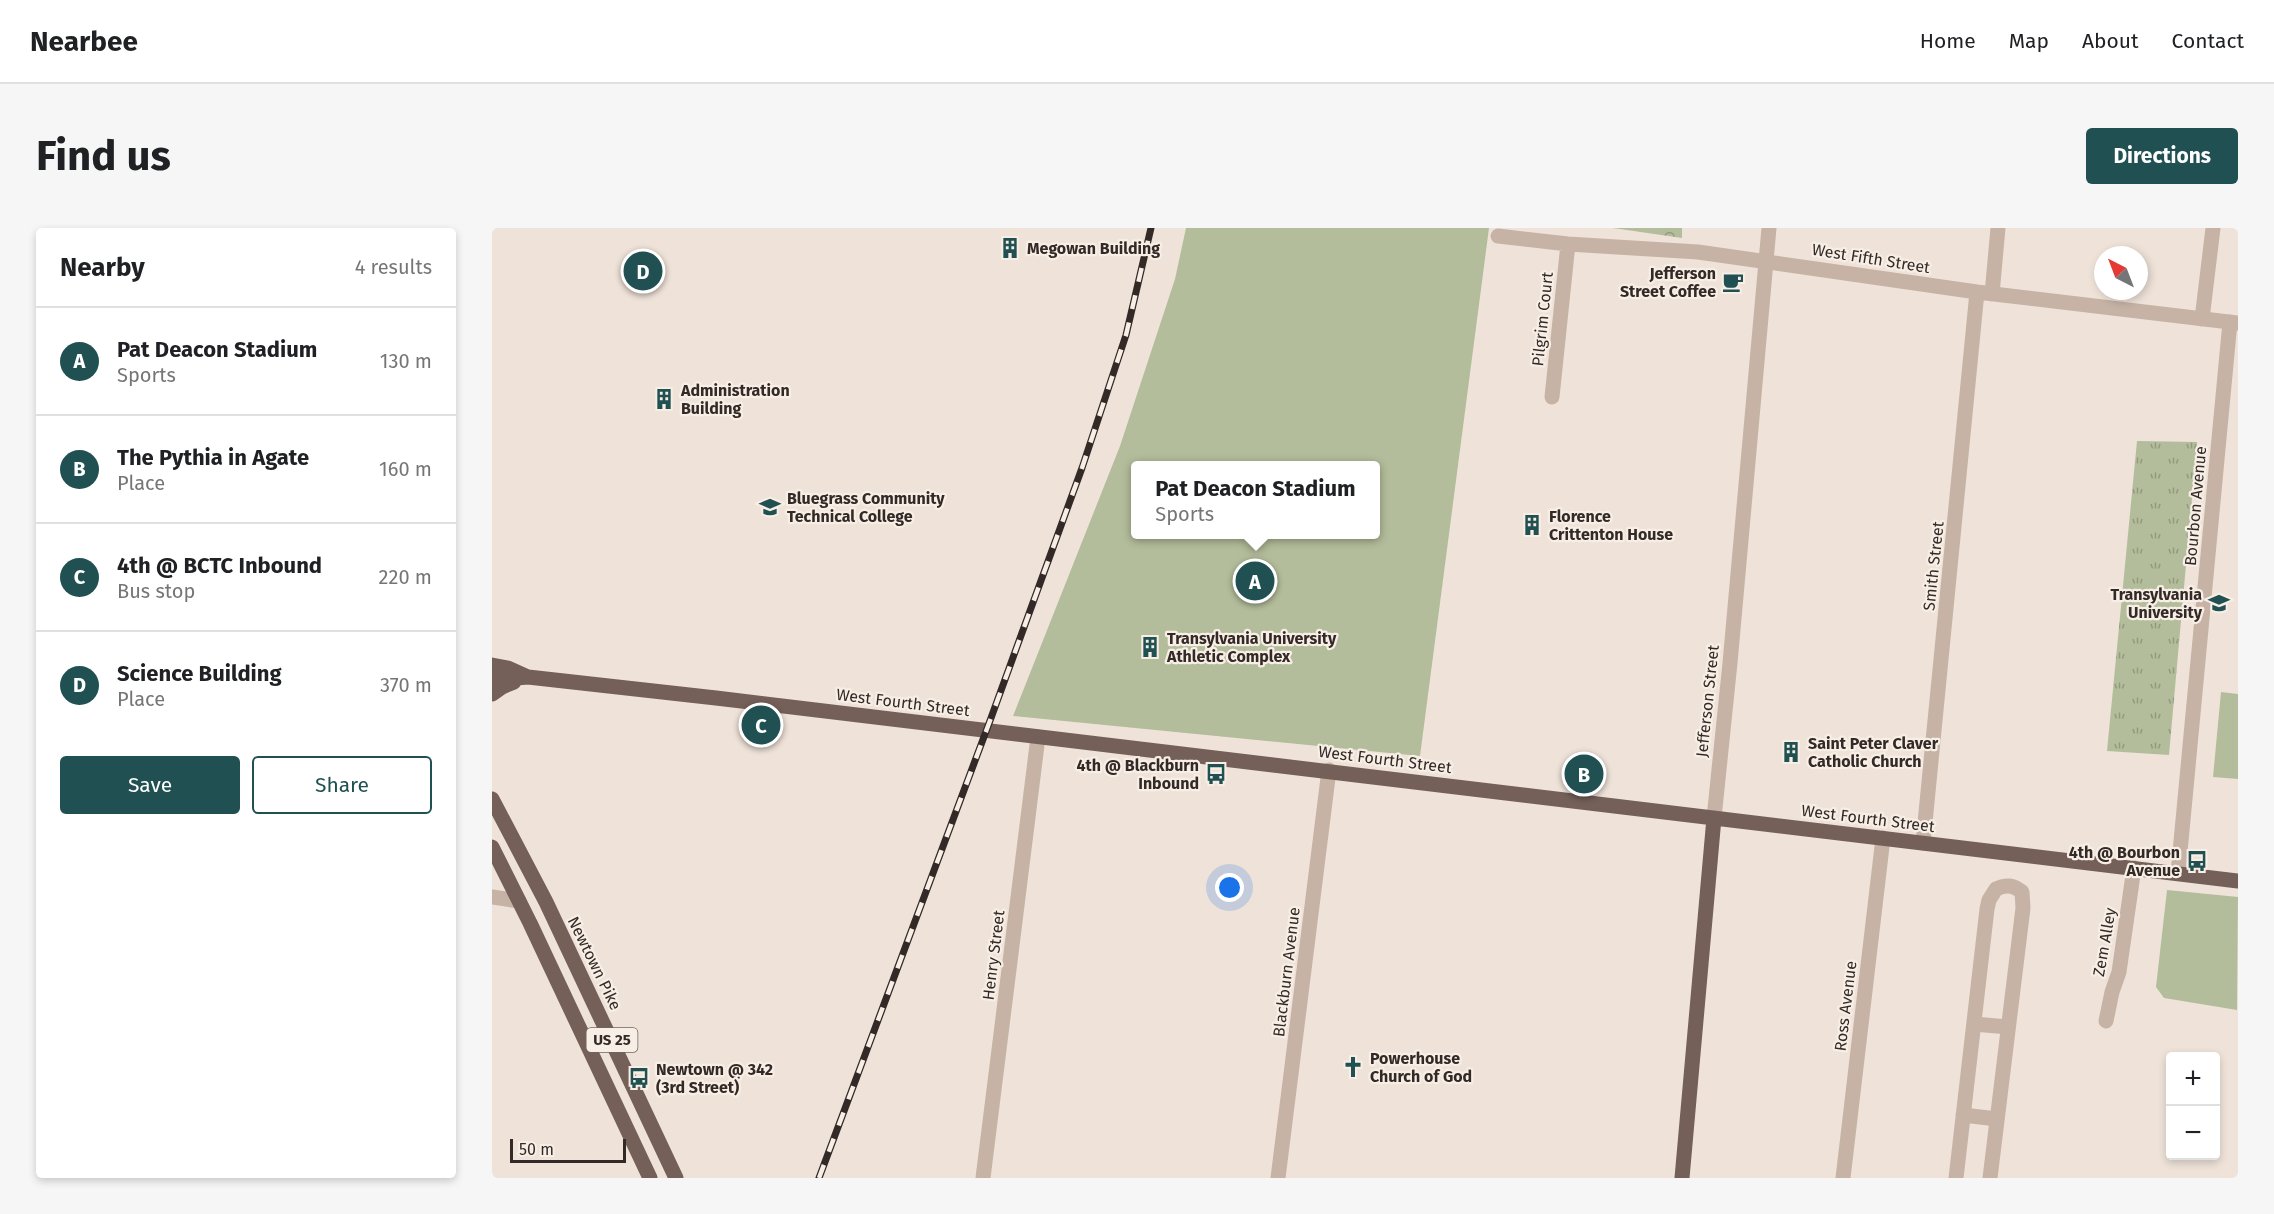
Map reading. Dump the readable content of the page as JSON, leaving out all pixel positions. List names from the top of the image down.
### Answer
{
  "streets": {
    "main road": [
      "Jefferson Street",
      "West Fourth Street",
      "Newtown Pike",
      "US 25"
    ],
    "street": [
      "West Fifth Street",
      "Pilgrim Court",
      "Bourbon Avenue",
      "Smith Street",
      "Zem Alley",
      "Henry Street",
      "Blackburn Avenue",
      "Ross Avenue"
    ]
  },
  "crossings": [
    ["West Fifth Street", "Pilgrim Court"],
    ["West Fifth Street", "Bourbon Avenue"],
    ["West Fifth Street", "Smith Street"],
    ["West Fifth Street", "Jefferson Street"],
    ["Bourbon Avenue", "West Fourth Street"],
    ["Smith Street", "West Fourth Street"],
    ["Jefferson Street", "West Fourth Street"],
    ["West Fourth Street", "Zem Alley"],
    ["West Fourth Street", "Henry Street"],
    ["West Fourth Street", "Blackburn Avenue"],
    ["West Fourth Street", "Ross Avenue"]
  ],
  "places": {
    "building": [
      "Megowan Building",
      "Administration Building",
      "Florence Crittenton House",
      "Transylvania University Athletic Complex",
      "Saint Peter Claver Catholic Church"
    ],
    "cafe": ["Jefferson Street Coffee"],
    "school or university": ["Bluegrass Community Technical College", "Transylvania University"],
    "bus stop": ["4th @ Blackburn Inbound", "4th @ Bourbon Avenue", "Newtown @ 342 (3rd Street)"],
    "church": ["Powerhouse Church of God"]
  },
  "scale_bar": "50 m",
  "north": "top left",
  "page": {
    "header": "Nearbee",
    "nav": [
      "Home",
      "Map",
      "About",
      "Contact"
    ],
    "buttons": [
      "Directions",
      ["Save", "Share"]
    ],
    "title": "Find us",
    "heading": ["Nearby", "4 results"],
    "pins": [
      "D",
      "A",
      "C",
      "B"
    ],
    "list": [
      {
        "mark": "A",
        "name": "Pat Deacon Stadium",
        "note": "Sports",
        "value": "130 m"
      },
      {
        "mark": "B",
        "name": "The Pythia in Agate",
        "note": "Place",
        "value": "160 m"
      },
      {
        "mark": "C",
        "name": "4th @ BCTC Inbound",
        "note": "Bus stop",
        "value": "220 m"
      },
      {
        "mark": "D",
        "name": "Science Building",
        "note": "Place",
        "value": "370 m"
      }
    ],
    "popup": ["Pat Deacon Stadium", "Sports"],
    "map_buttons": ["+", "−"],
    "scale": "50 m"
  }
}
